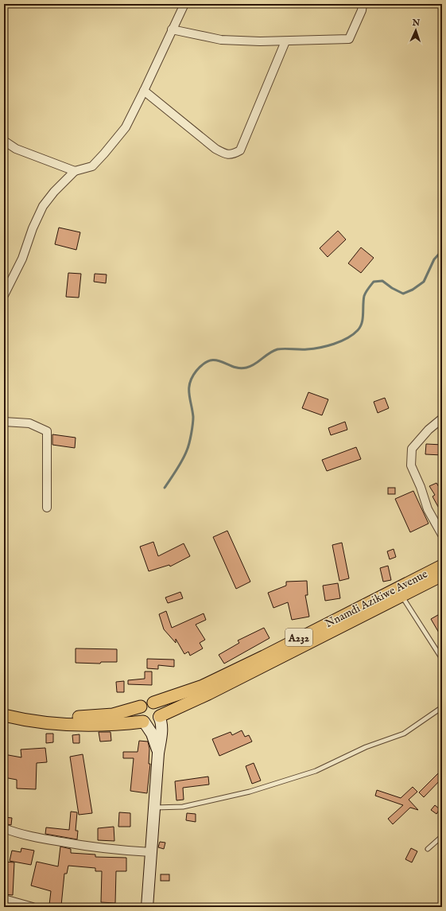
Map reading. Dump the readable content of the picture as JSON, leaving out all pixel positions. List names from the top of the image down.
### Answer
{
  "streets": {
    "main road": ["Nnamdi Azikiwe Avenue", "A232"]
  },
  "crossings": [
    ["Nnamdi Azikiwe Avenue", "A232"]
  ],
  "north": "top"
}
